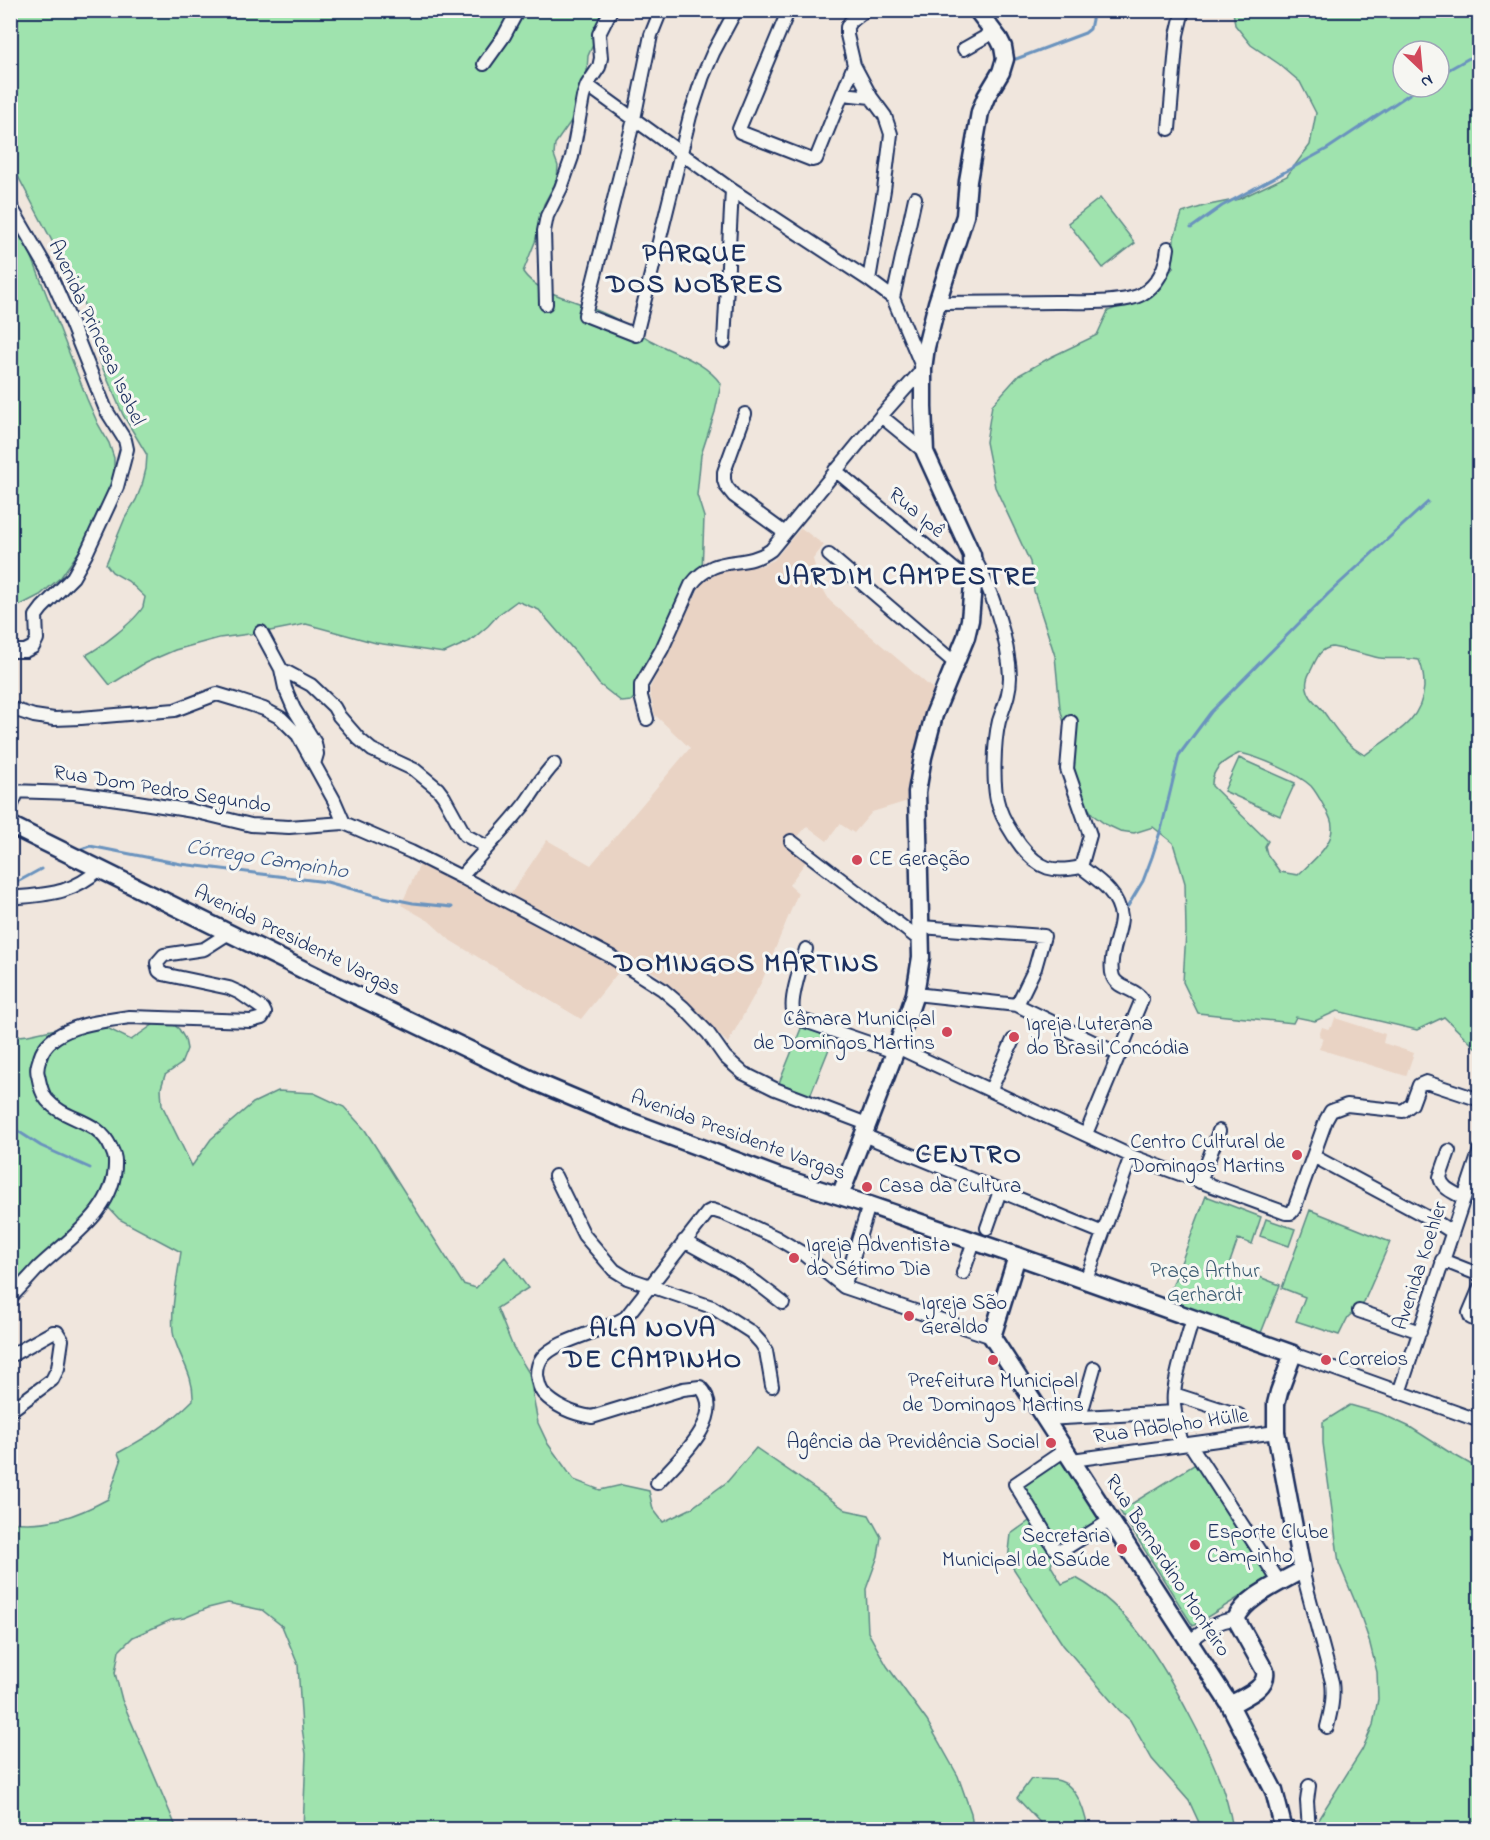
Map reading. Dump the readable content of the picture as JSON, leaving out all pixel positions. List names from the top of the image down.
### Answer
{
  "streets": {
    "main road": ["Avenida Presidente Vargas", "Rua Bernardino Monteiro"],
    "street": [
      "Avenida Princesa Isabel",
      "Rua Ipê",
      "Rua Dom Pedro Segundo",
      "Avenida Koehler",
      "Rua Adolpho Hülle"
    ]
  },
  "crossings": [
    ["Avenida Presidente Vargas", "Avenida Koehler"],
    ["Rua Adolpho Hülle", "Rua Bernardino Monteiro"]
  ],
  "districts": [
    "PARQUE DOS NOBRES",
    "JARDIM CAMPESTRE",
    "DOMINGOS MARTINS",
    "CENTRO",
    "ALA NOVA DE CAMPINHO"
  ],
  "water": ["Córrego Campinho"],
  "parks": ["Praça Arthur Gerhardt"],
  "places": [
    "CE Geração",
    "Câmara Municipal de Domingos Martins",
    "Igreja Luterana do Brasil Concódia",
    "Centro Cultural de Domingos Martins",
    "Casa da Cultura",
    "Igreja Adventista do Sétimo Dia",
    "Igreja São Geraldo",
    "Prefeitura Municipal de Domingos Martins",
    "Correios",
    "Agência da Previdência Social",
    "Esporte Clube Campinho",
    "Secretaria Municipal de Saúde"
  ],
  "north": "bottom right"
}
